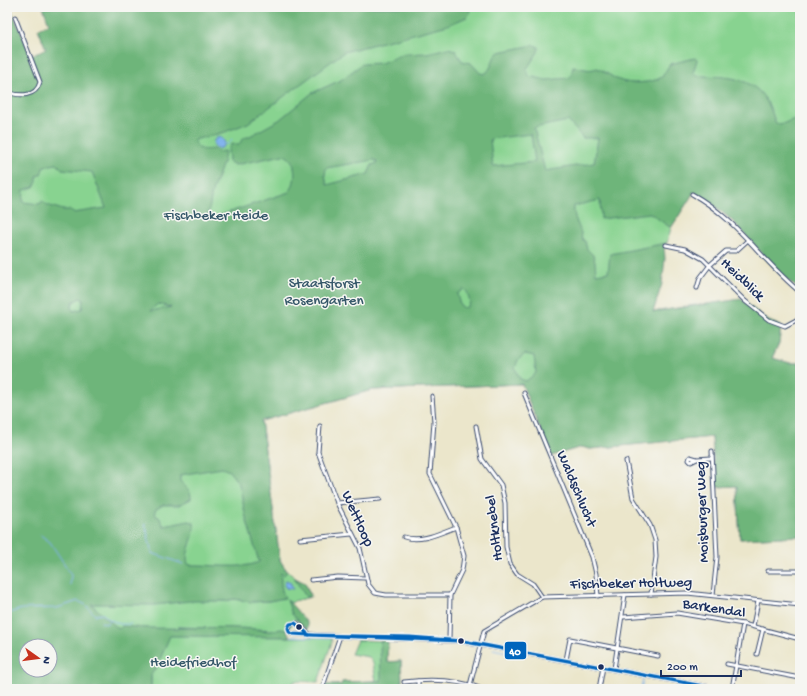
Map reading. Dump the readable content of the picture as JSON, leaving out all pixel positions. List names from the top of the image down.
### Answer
{
  "streets": {
    "street": [
      "Heidblick",
      "Waldschlucht",
      "Moisburger Weg",
      "Wettloop",
      "Holtknebel",
      "Fischbeker Holtweg",
      "Barkendal"
    ]
  },
  "crossings": [
    ["Waldschlucht", "Fischbeker Holtweg"],
    ["Moisburger Weg", "Fischbeker Holtweg"],
    ["Holtknebel", "Fischbeker Holtweg"]
  ],
  "parks": ["Fischbeker Heide", "Staatsforst Rosengarten", "Heidefriedhof"],
  "lines": ["transit line 40"],
  "scale_bar": "200 m",
  "north": "right"
}
